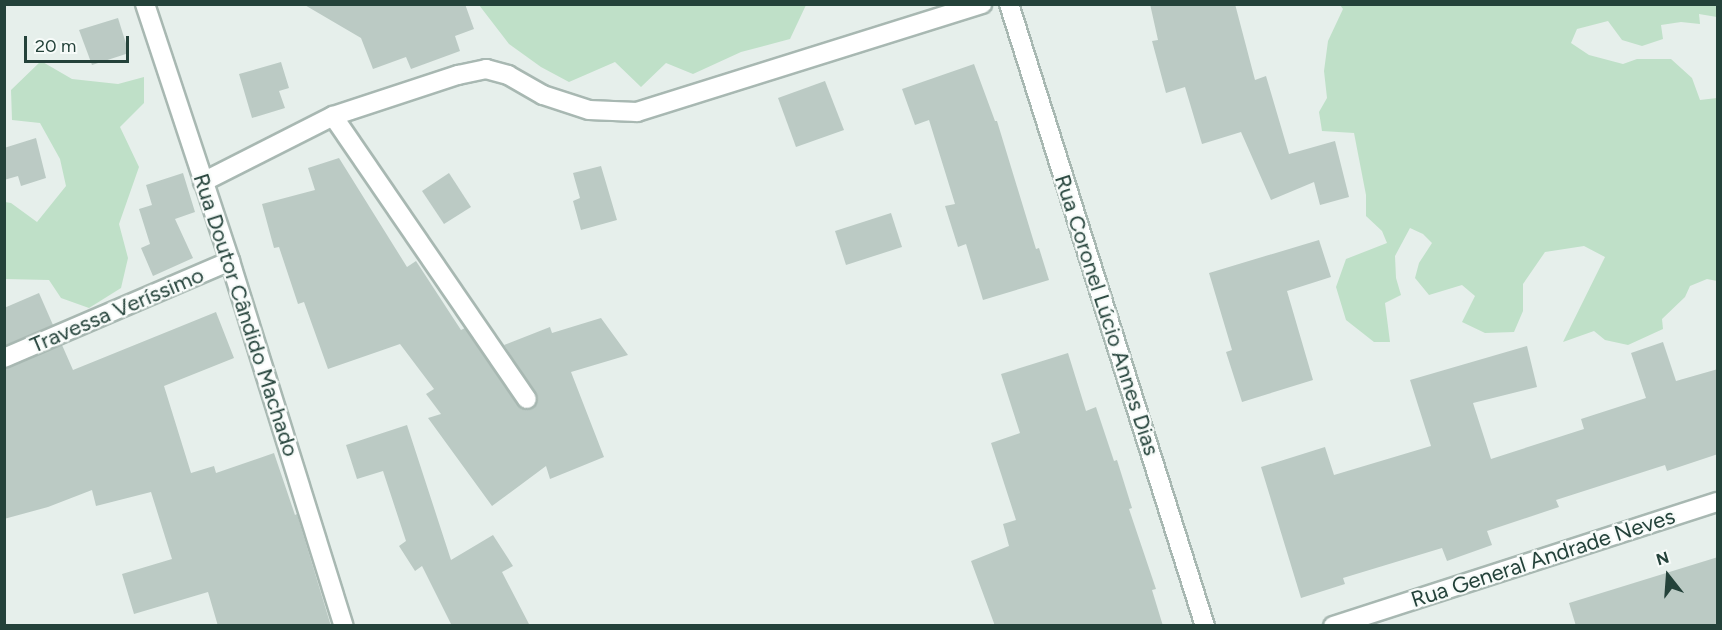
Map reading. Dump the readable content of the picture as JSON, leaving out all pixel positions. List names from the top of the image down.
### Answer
{
  "streets": {
    "street": [
      "Travessa Veríssimo",
      "Rua Doutor Cândido Machado",
      "Rua Coronel Lúcio Annes Dias",
      "Rua General Andrade Neves"
    ]
  },
  "crossings": [
    ["Travessa Veríssimo", "Rua Doutor Cândido Machado"]
  ],
  "scale_bar": "20 m",
  "north": "top"
}
